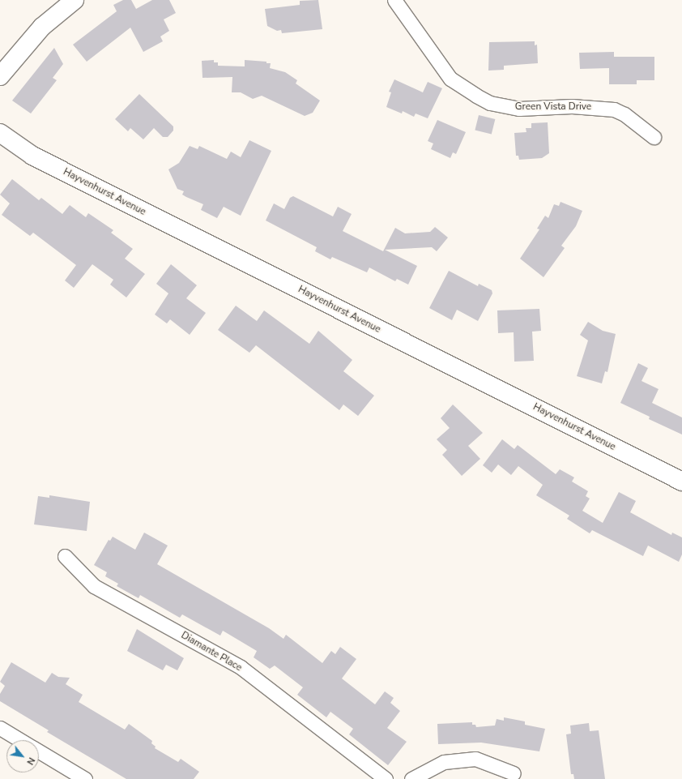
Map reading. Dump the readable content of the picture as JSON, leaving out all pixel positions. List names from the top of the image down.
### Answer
{
  "streets": {
    "main road": ["Hayvenhurst Avenue"],
    "street": ["Green Vista Drive", "Diamante Place"]
  },
  "north": "bottom right"
}
